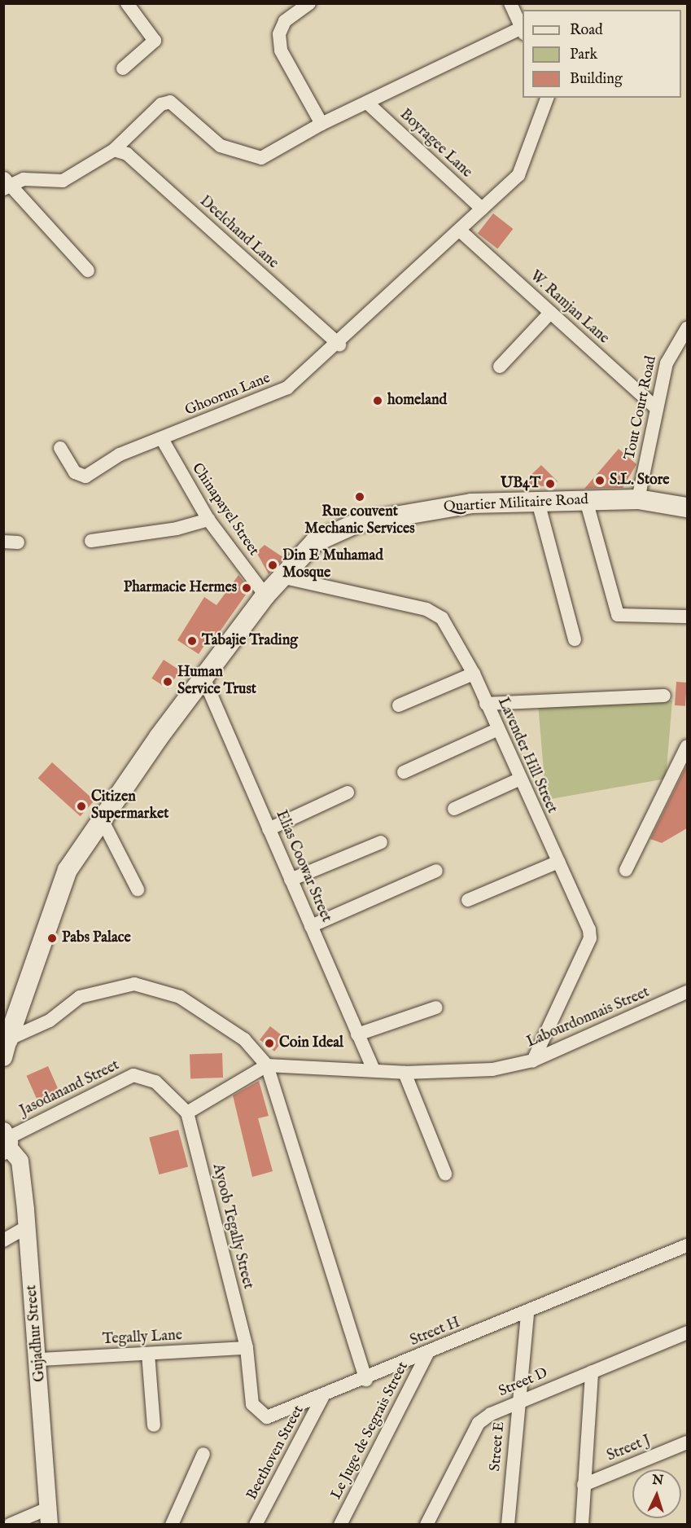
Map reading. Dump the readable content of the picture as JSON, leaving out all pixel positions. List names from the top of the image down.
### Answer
{
  "streets": {
    "main road": ["Quartier Militaire Road"],
    "street": [
      "Boyragee Lane",
      "Deelchand Lane",
      "W. Ramjan Lane",
      "Ghoorun Lane",
      "Tout Court Road",
      "Chinapayel Street",
      "Lavender Hill Street",
      "Elias Coowar Street",
      "Labourdonnais Street",
      "Jasodanand Street",
      "Ayoob Tegally Street",
      "Street H",
      "Gujadhur Street",
      "Tegally Lane",
      "Street D",
      "Le Juge de Segrais Street",
      "Street E",
      "Street J",
      "Beethoven Street"
    ]
  },
  "crossings": [
    ["Boyragee Lane", "Ghoorun Lane"],
    ["Deelchand Lane", "Ghoorun Lane"],
    ["W. Ramjan Lane", "Ghoorun Lane"],
    ["W. Ramjan Lane", "Tout Court Road"],
    ["Ghoorun Lane", "Chinapayel Street"],
    ["Tout Court Road", "Quartier Militaire Road"],
    ["Quartier Militaire Road", "Chinapayel Street"],
    ["Quartier Militaire Road", "Lavender Hill Street"],
    ["Quartier Militaire Road", "Elias Coowar Street"],
    ["Lavender Hill Street", "Labourdonnais Street"],
    ["Elias Coowar Street", "Labourdonnais Street"],
    ["Jasodanand Street", "Ayoob Tegally Street"],
    ["Jasodanand Street", "Gujadhur Street"],
    ["Ayoob Tegally Street", "Street H"],
    ["Ayoob Tegally Street", "Tegally Lane"],
    ["Street H", "Tegally Lane"],
    ["Street H", "Le Juge de Segrais Street"],
    ["Street H", "Street E"],
    ["Street H", "Beethoven Street"],
    ["Gujadhur Street", "Tegally Lane"],
    ["Street D", "Street E"]
  ],
  "places": [
    "homeland",
    "S.L. Store",
    "UB4T",
    "Rue couvent Mechanic Services",
    "Din E Muhamad Mosque",
    "Pharmacie Hermes",
    "Tabajie Trading",
    "Human Service Trust",
    "Citizen Supermarket",
    "Pabs Palace",
    "Coin Ideal"
  ],
  "legend": ["Road", "Park", "Building"],
  "north": "top"
}
